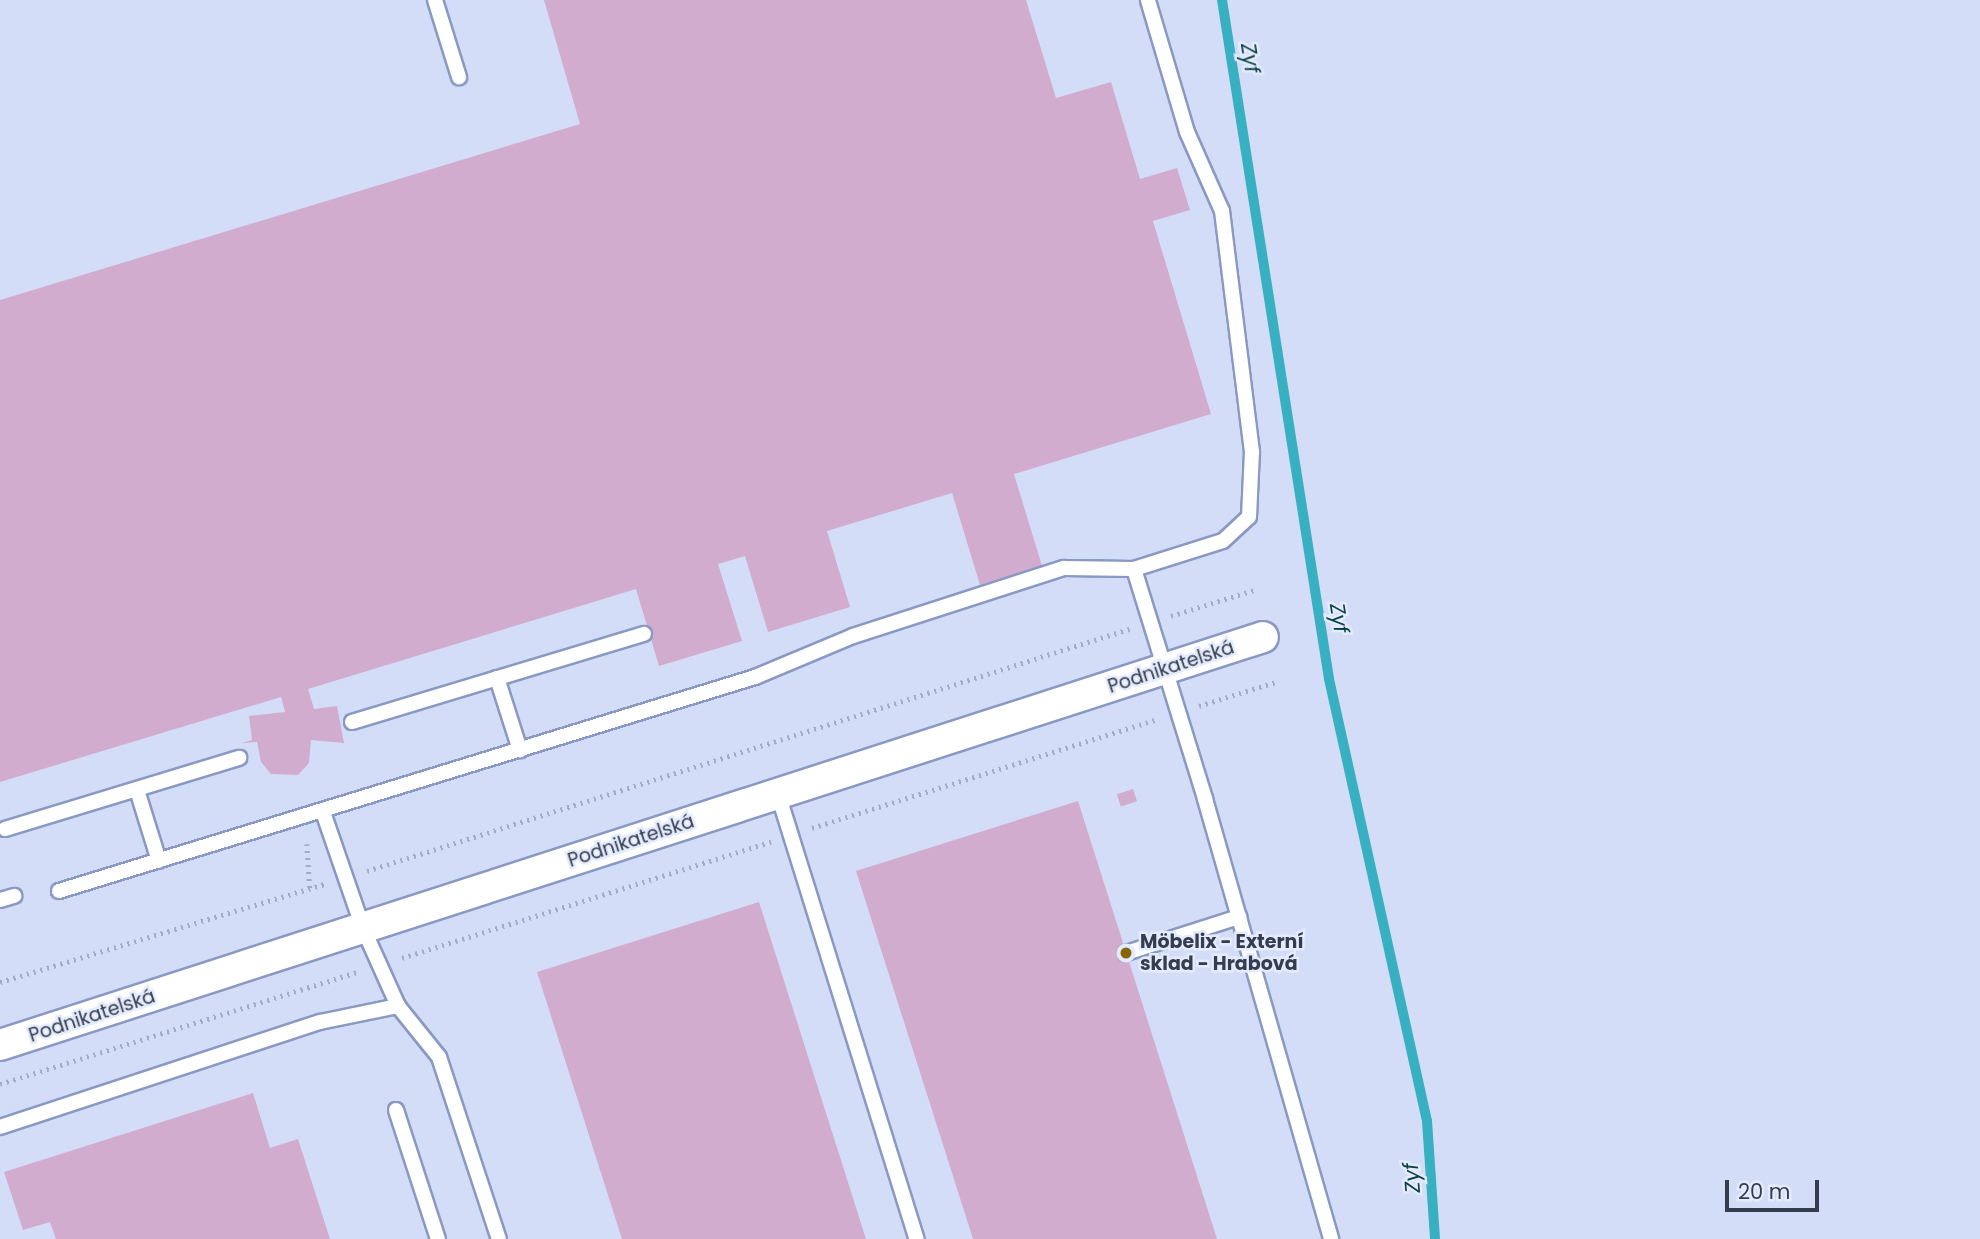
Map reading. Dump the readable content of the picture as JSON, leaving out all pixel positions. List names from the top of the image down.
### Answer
{
  "streets": {
    "street": ["Podnikatelská"]
  },
  "water": ["Zyf"],
  "places": ["Möbelix - Externí sklad - Hrabová"],
  "scale_bar": "20 m"
}
